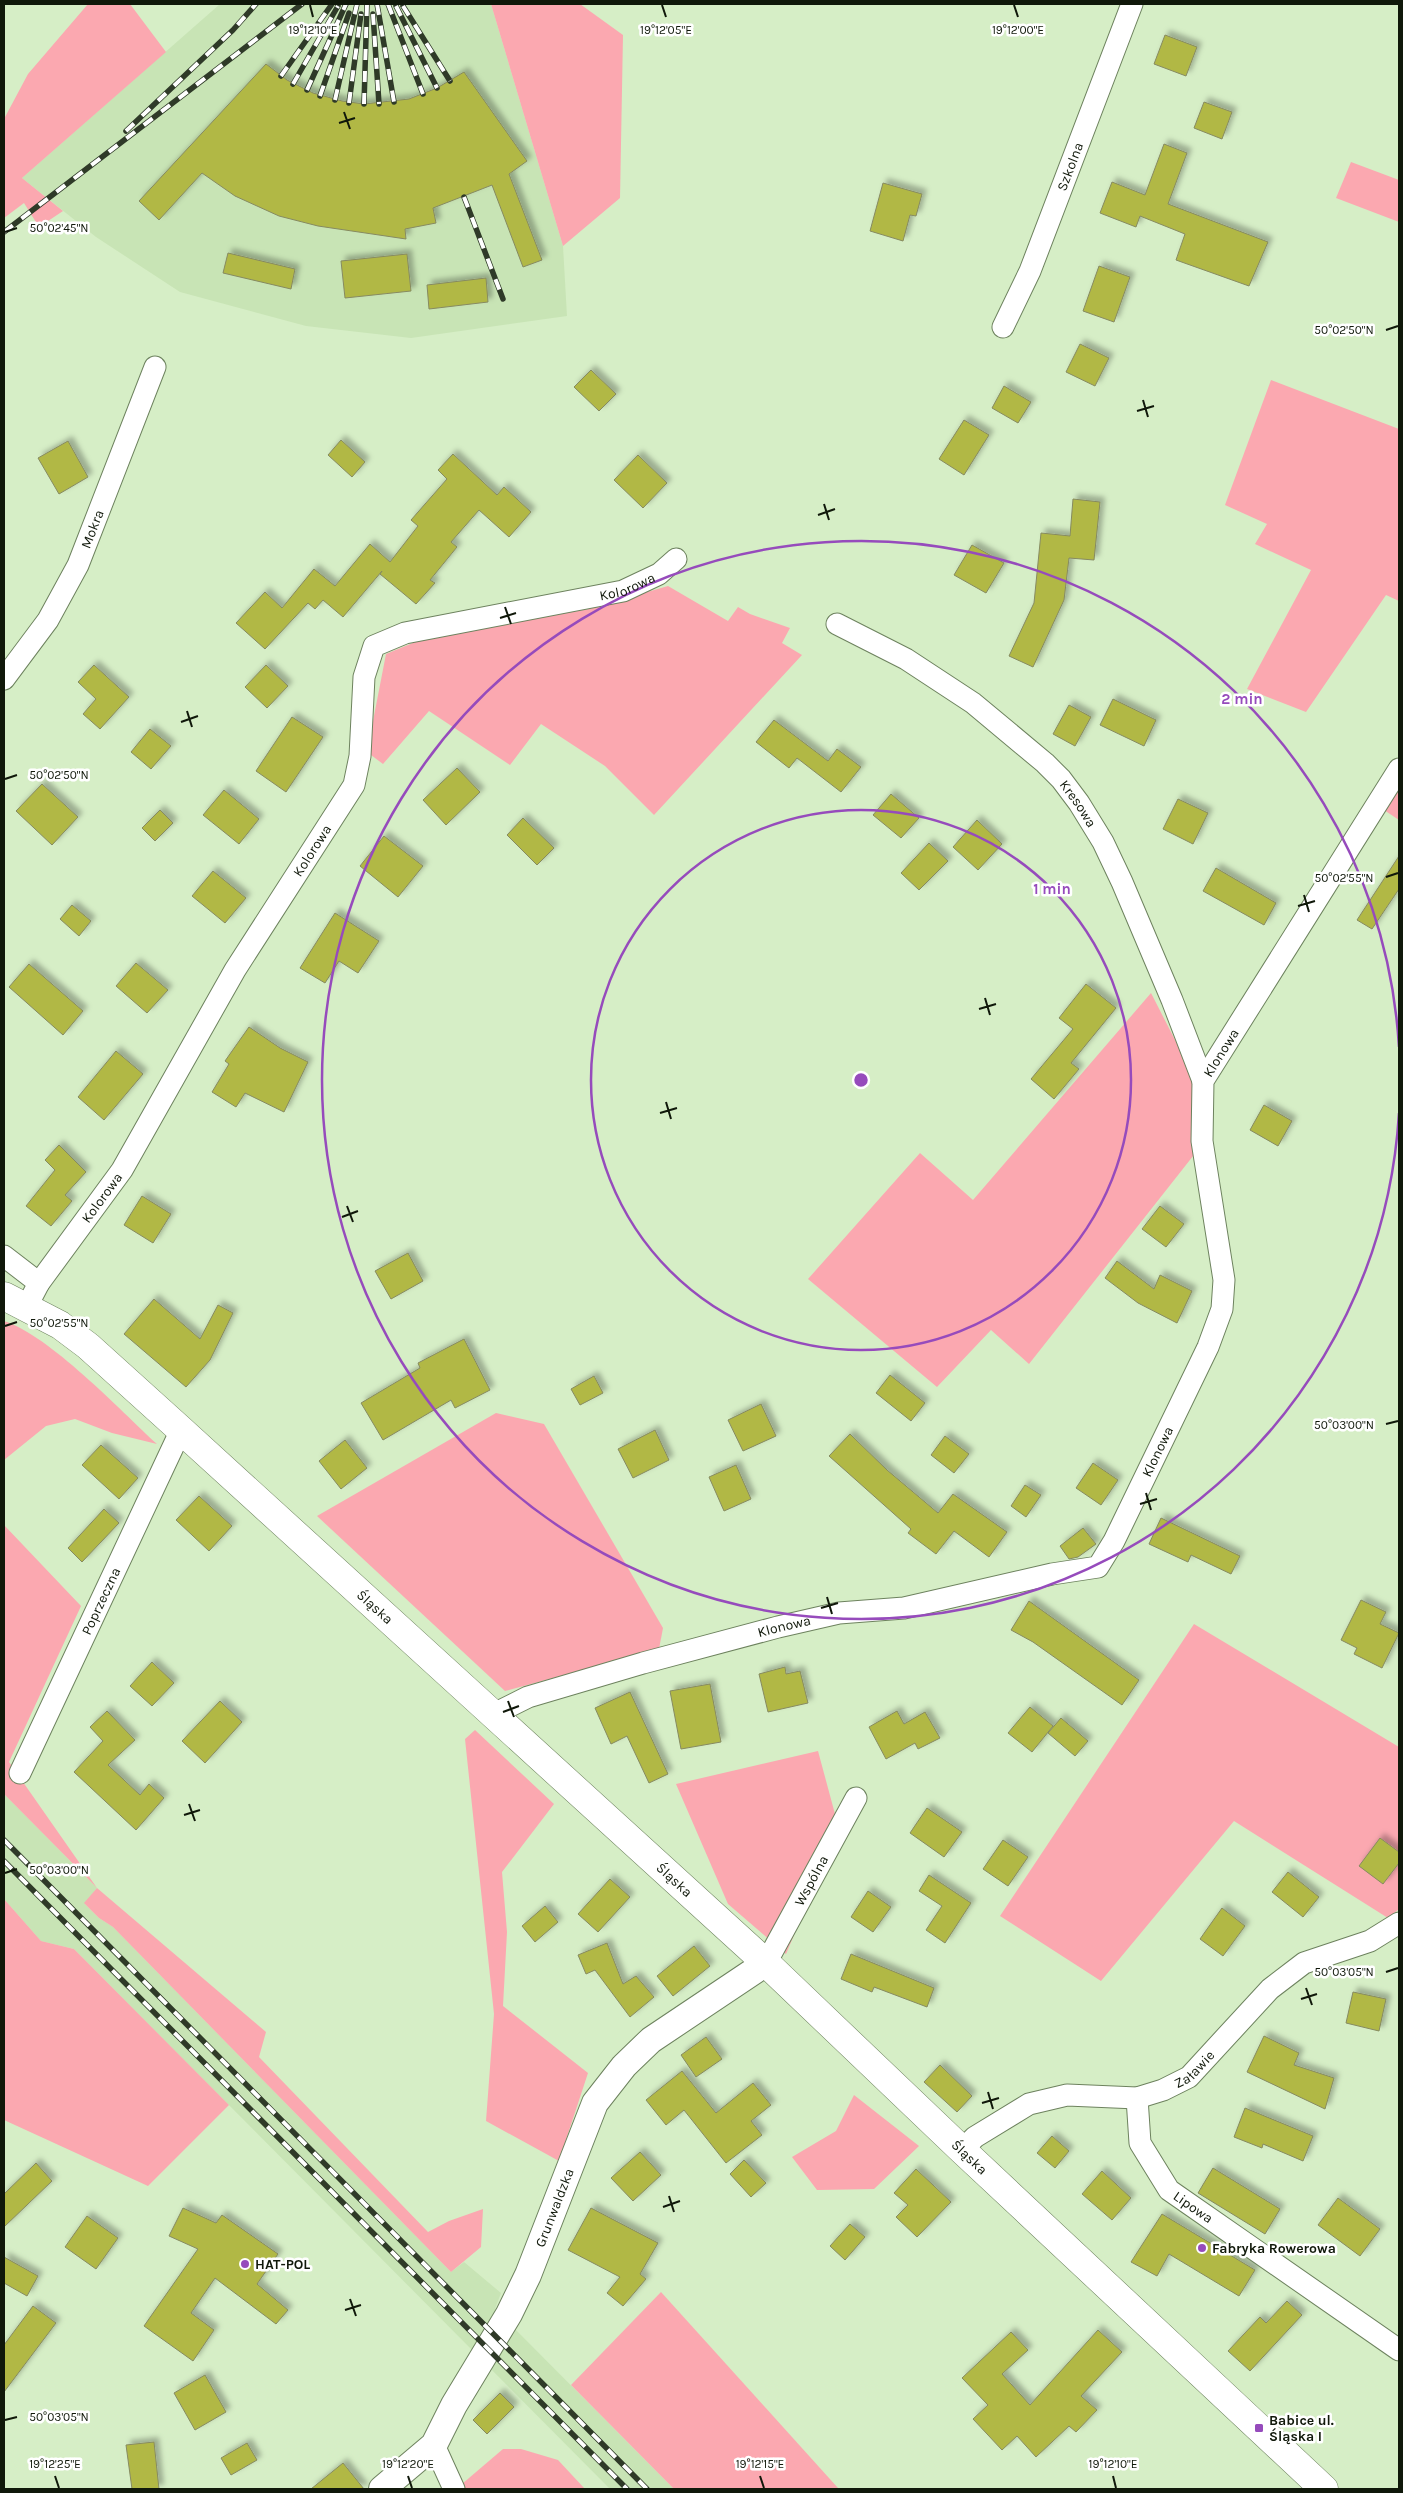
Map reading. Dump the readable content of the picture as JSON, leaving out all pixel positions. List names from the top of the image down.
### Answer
{
  "streets": {
    "main road": ["Śląska"],
    "street": [
      "Szkolna",
      "Mokra",
      "Kolorowa",
      "Kresowa",
      "Klonowa",
      "Poprzeczna",
      "Wspólna",
      "Załawie",
      "Grunwaldzka",
      "Lipowa"
    ]
  },
  "crossings": [
    ["Kolorowa", "Śląska"],
    ["Kresowa", "Klonowa"],
    ["Klonowa", "Śląska"],
    ["Poprzeczna", "Śląska"],
    ["Śląska", "Wspólna"],
    ["Śląska", "Załawie"],
    ["Śląska", "Grunwaldzka"],
    ["Wspólna", "Grunwaldzka"],
    ["Załawie", "Lipowa"]
  ],
  "places": {
    "other": ["Fabryka Rowerowa", "HAT-POL"],
    "transit": ["Babice ul. Śląska I"]
  },
  "coordinates": [
    "19°12'10\"E",
    "19°12'05\"E",
    "19°12'00\"E",
    "50°02'45\"N",
    "50°02'50\"N",
    "50°02'55\"N",
    "50°03'00\"N",
    "50°03'05\"N",
    "19°12'25\"E",
    "19°12'20\"E",
    "19°12'15\"E"
  ],
  "rings": ["2 min", "1 min"]
}
